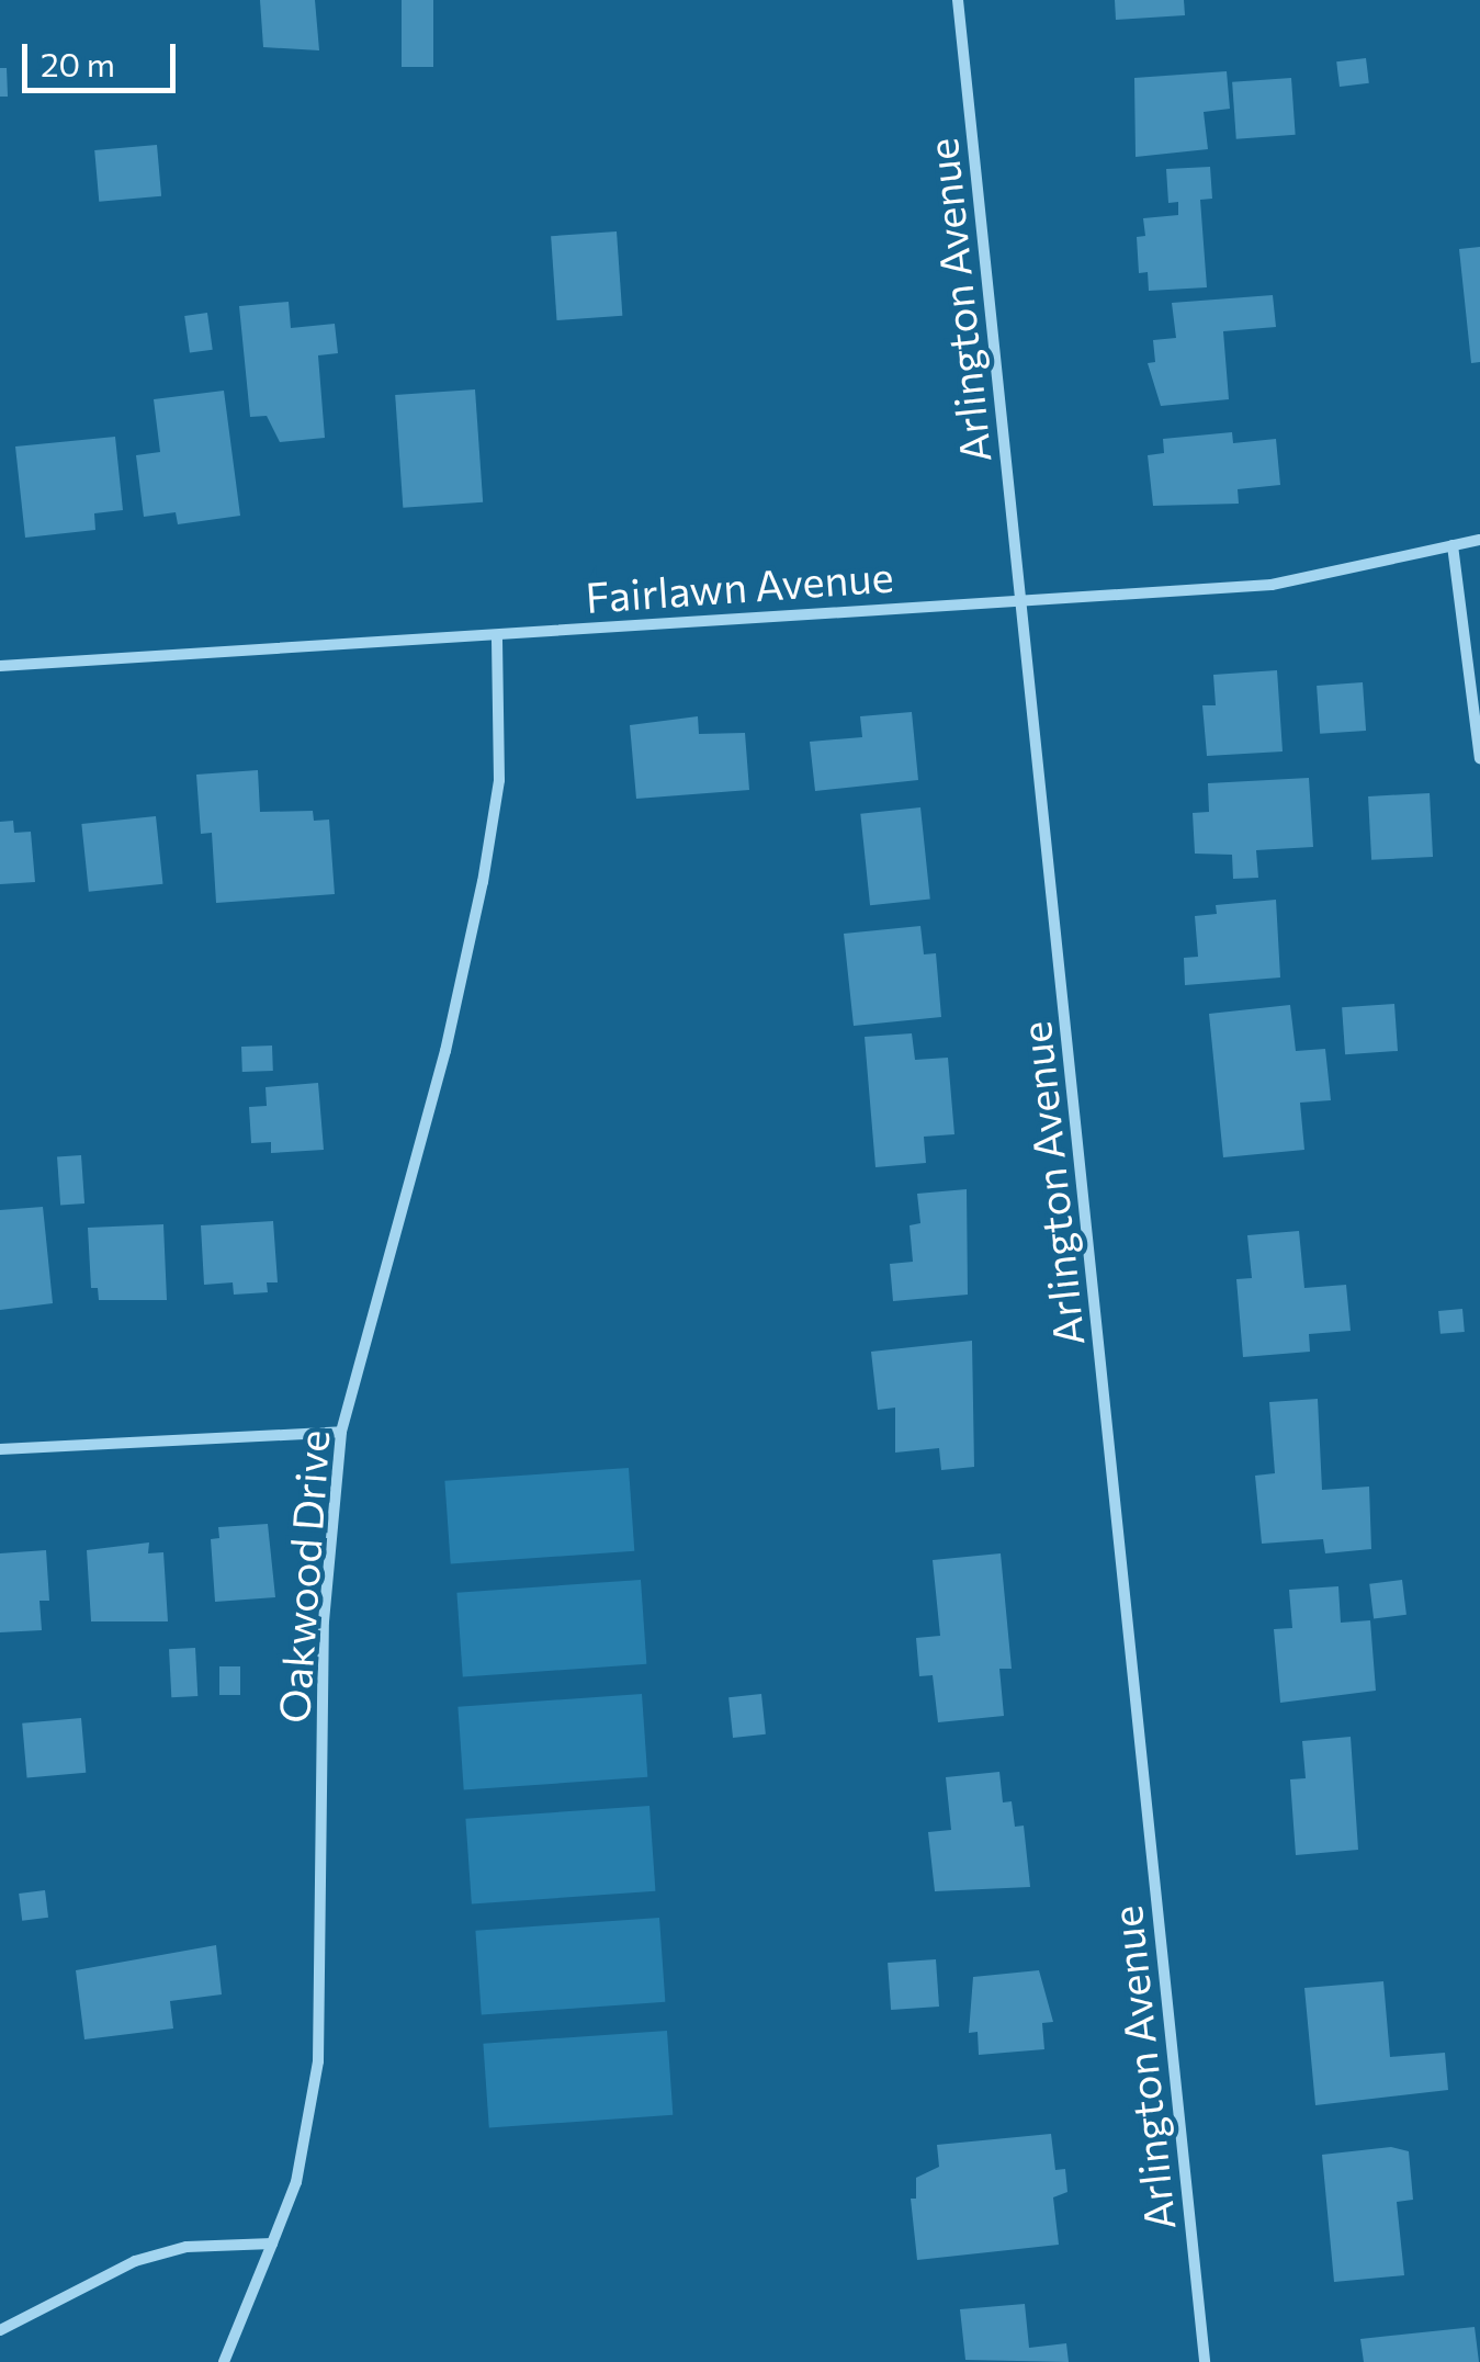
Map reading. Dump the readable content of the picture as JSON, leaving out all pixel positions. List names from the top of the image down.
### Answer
{
  "streets": {
    "street": ["Arlington Avenue", "Fairlawn Avenue", "Oakwood Drive"]
  },
  "crossings": [
    ["Arlington Avenue", "Fairlawn Avenue"],
    ["Fairlawn Avenue", "Oakwood Drive"]
  ],
  "scale_bar": "20 m"
}
